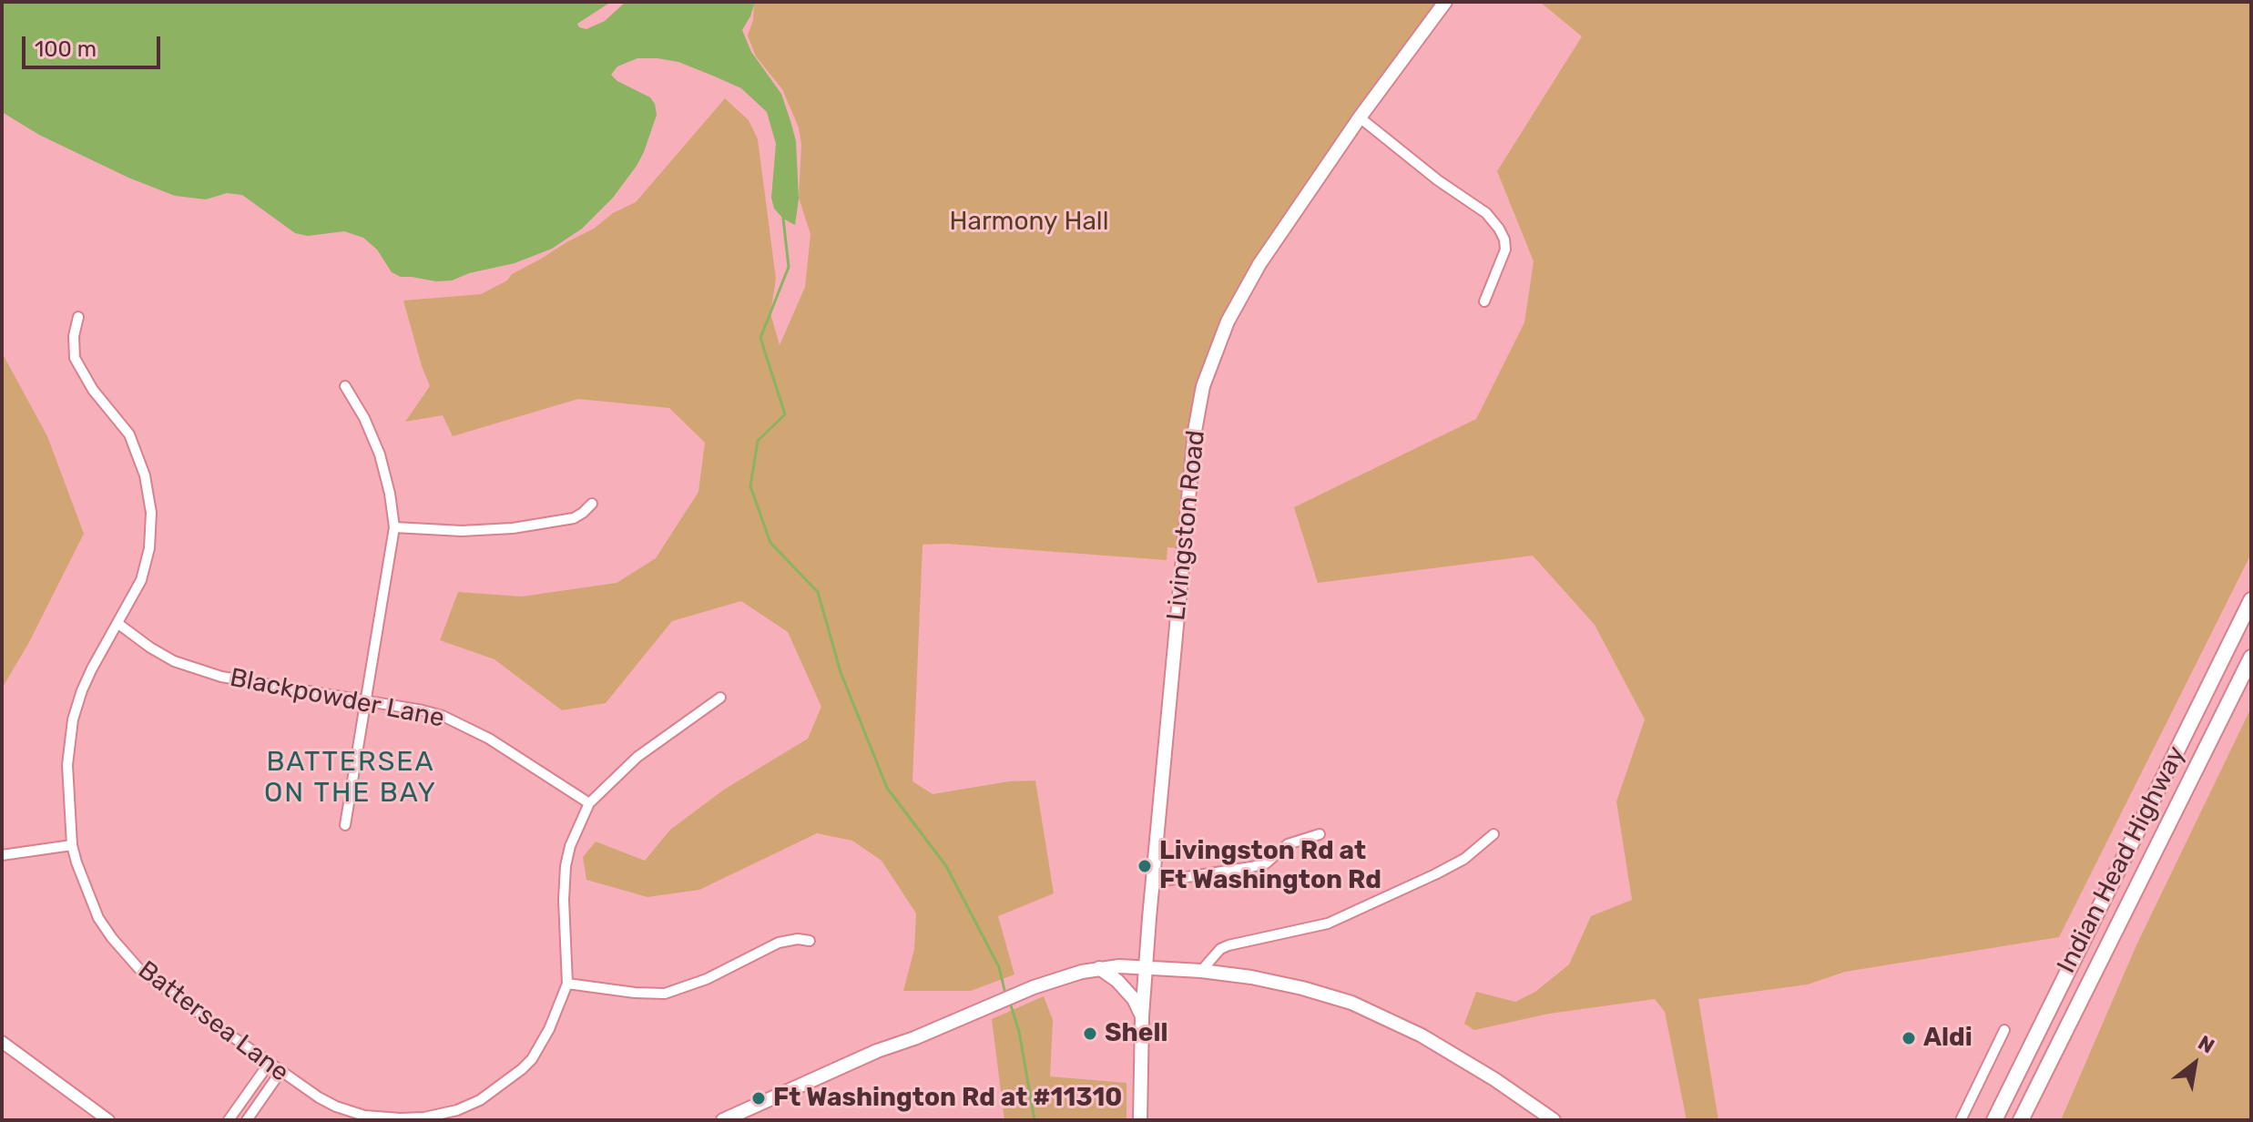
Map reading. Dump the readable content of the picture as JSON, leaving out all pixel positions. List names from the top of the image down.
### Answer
{
  "streets": {
    "highway": ["Indian Head Highway"],
    "main road": ["Livingston Road"],
    "street": ["Blackpowder Lane", "Battersea Lane"]
  },
  "crossings": [
    ["Blackpowder Lane", "Battersea Lane"]
  ],
  "districts": ["BATTERSEA ON THE BAY"],
  "parks": ["Harmony Hall"],
  "places": [
    "Livingston Rd at Ft Washington Rd",
    "Shell",
    "Aldi",
    "Ft Washington Rd at #11310"
  ],
  "scale_bar": "100 m",
  "north": "top right"
}
